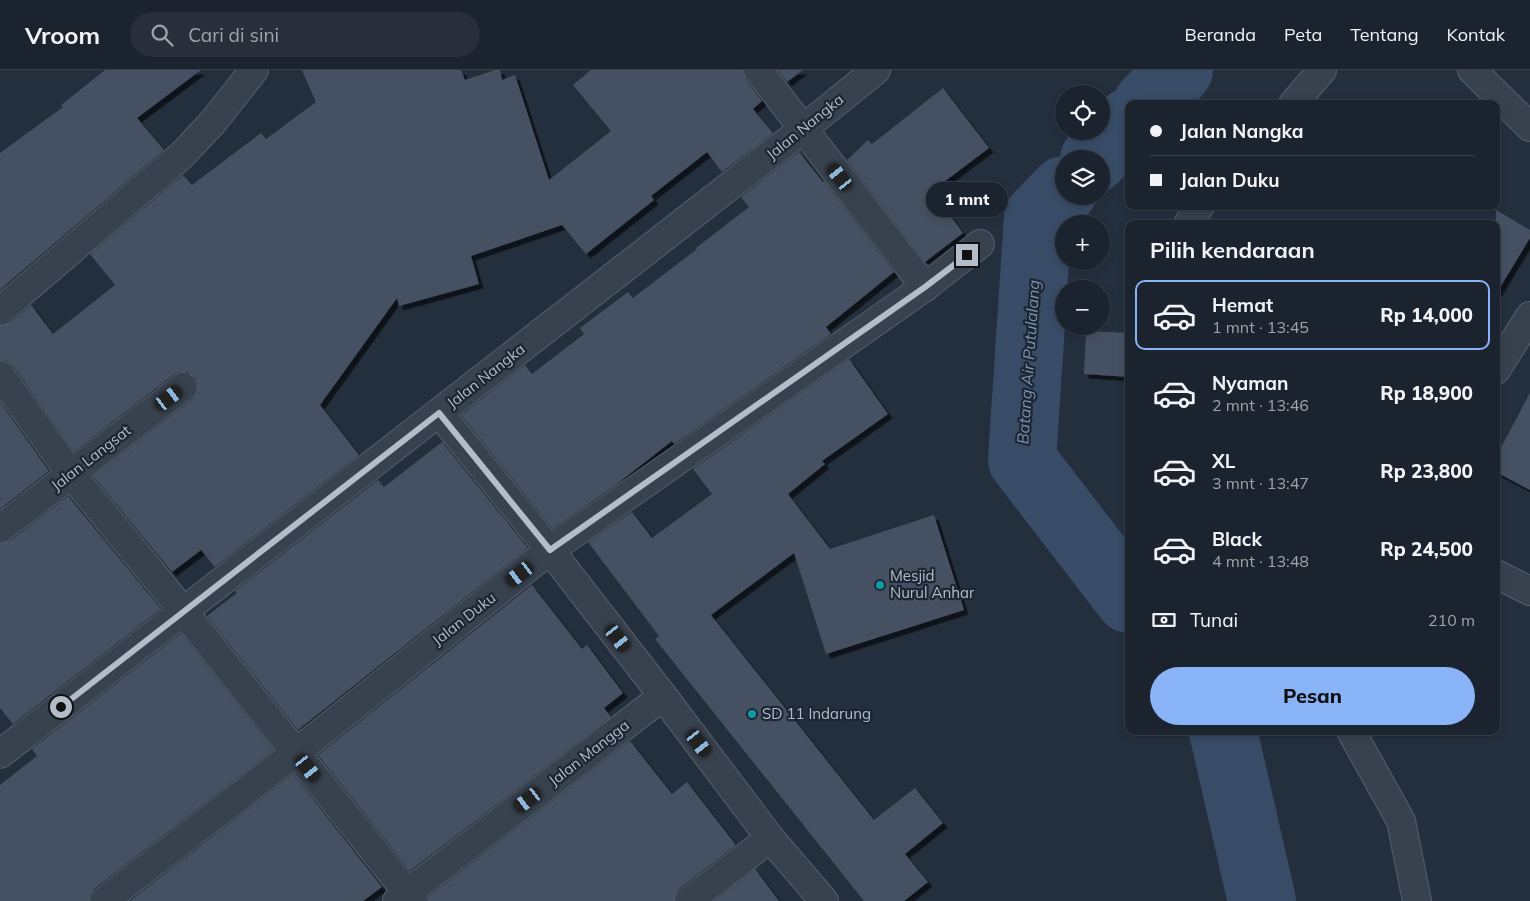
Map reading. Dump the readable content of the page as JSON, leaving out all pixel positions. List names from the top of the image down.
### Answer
{
  "streets": {
    "street": [
      "Jalan Nangka",
      "Jalan Langsat",
      "Jalan Duku",
      "Jalan Mangga"
    ]
  },
  "water": ["Batang Air Putulalang"],
  "places": ["Mesjid Nurul Anhar", "SD 11 Indarung"],
  "page": {
    "header": "Vroom",
    "search": "Cari di sini",
    "nav": [
      "Beranda",
      "Peta",
      "Tentang",
      "Kontak"
    ],
    "map_buttons": ["+", "−"],
    "banner": ["Jalan Nangka", "Jalan Duku"],
    "bubble": "1 mnt",
    "heading": "Pilih kendaraan",
    "list": [
      {
        "name": "Hemat",
        "note": "1 mnt · 13:45",
        "value": "Rp 14,000"
      },
      {
        "name": "Nyaman",
        "note": "2 mnt · 13:46",
        "value": "Rp 18,900"
      },
      {
        "name": "XL",
        "note": "3 mnt · 13:47",
        "value": "Rp 23,800"
      },
      {
        "name": "Black",
        "note": "4 mnt · 13:48",
        "value": "Rp 24,500"
      }
    ],
    "pay": ["Tunai", "210 m"],
    "buttons": "Pesan"
  }
}
